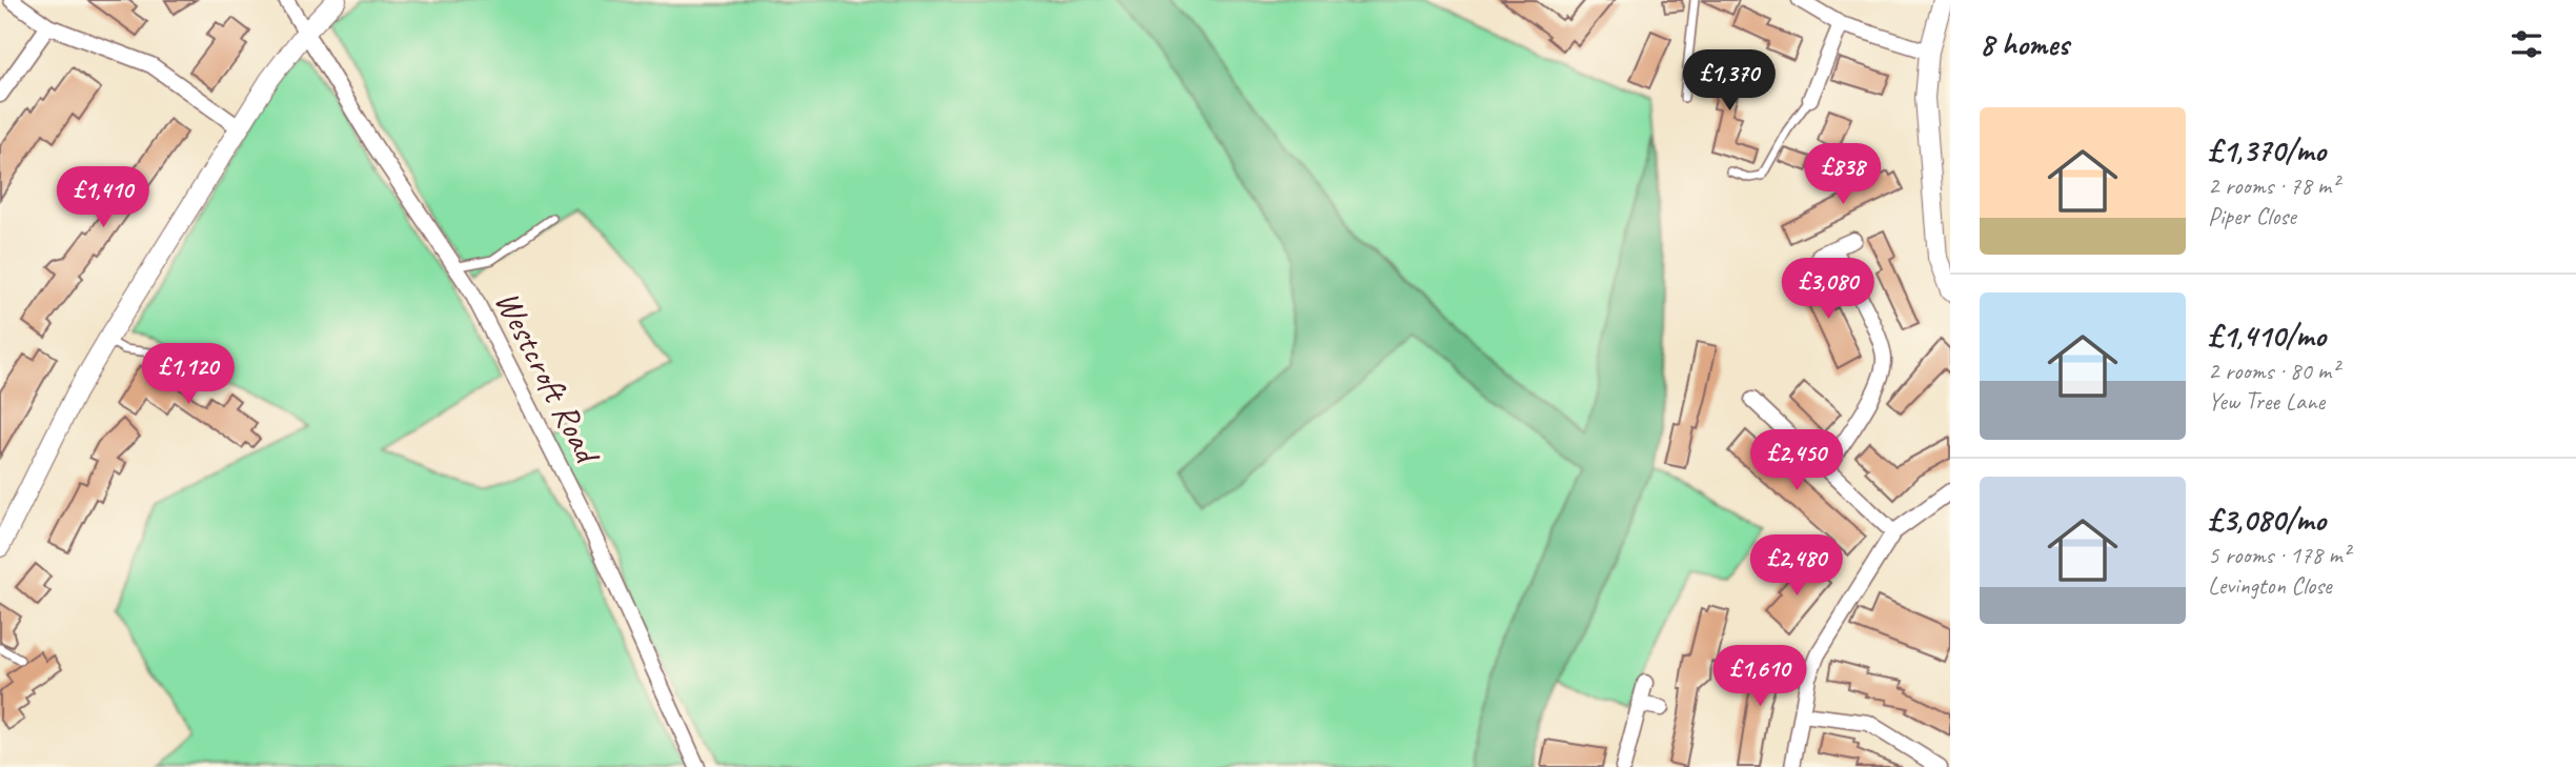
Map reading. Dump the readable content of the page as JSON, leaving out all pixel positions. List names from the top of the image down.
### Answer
{
  "streets": {
    "street": ["Westcroft Road"]
  },
  "page": {
    "heading": "8 homes",
    "price": [
      "£1,370",
      "£838",
      "£1,410",
      "£3,080",
      "£1,120",
      "£2,450",
      "£2,480",
      "£1,610"
    ],
    "list": [
      {
        "name": "£1,370/mo",
        "note": "2 rooms · 78 m² · Piper Close"
      },
      {
        "name": "£1,410/mo",
        "note": "2 rooms · 80 m² · Yew Tree Lane"
      },
      {
        "name": "£3,080/mo",
        "note": "5 rooms · 178 m² · Levington Close"
      }
    ]
  }
}
